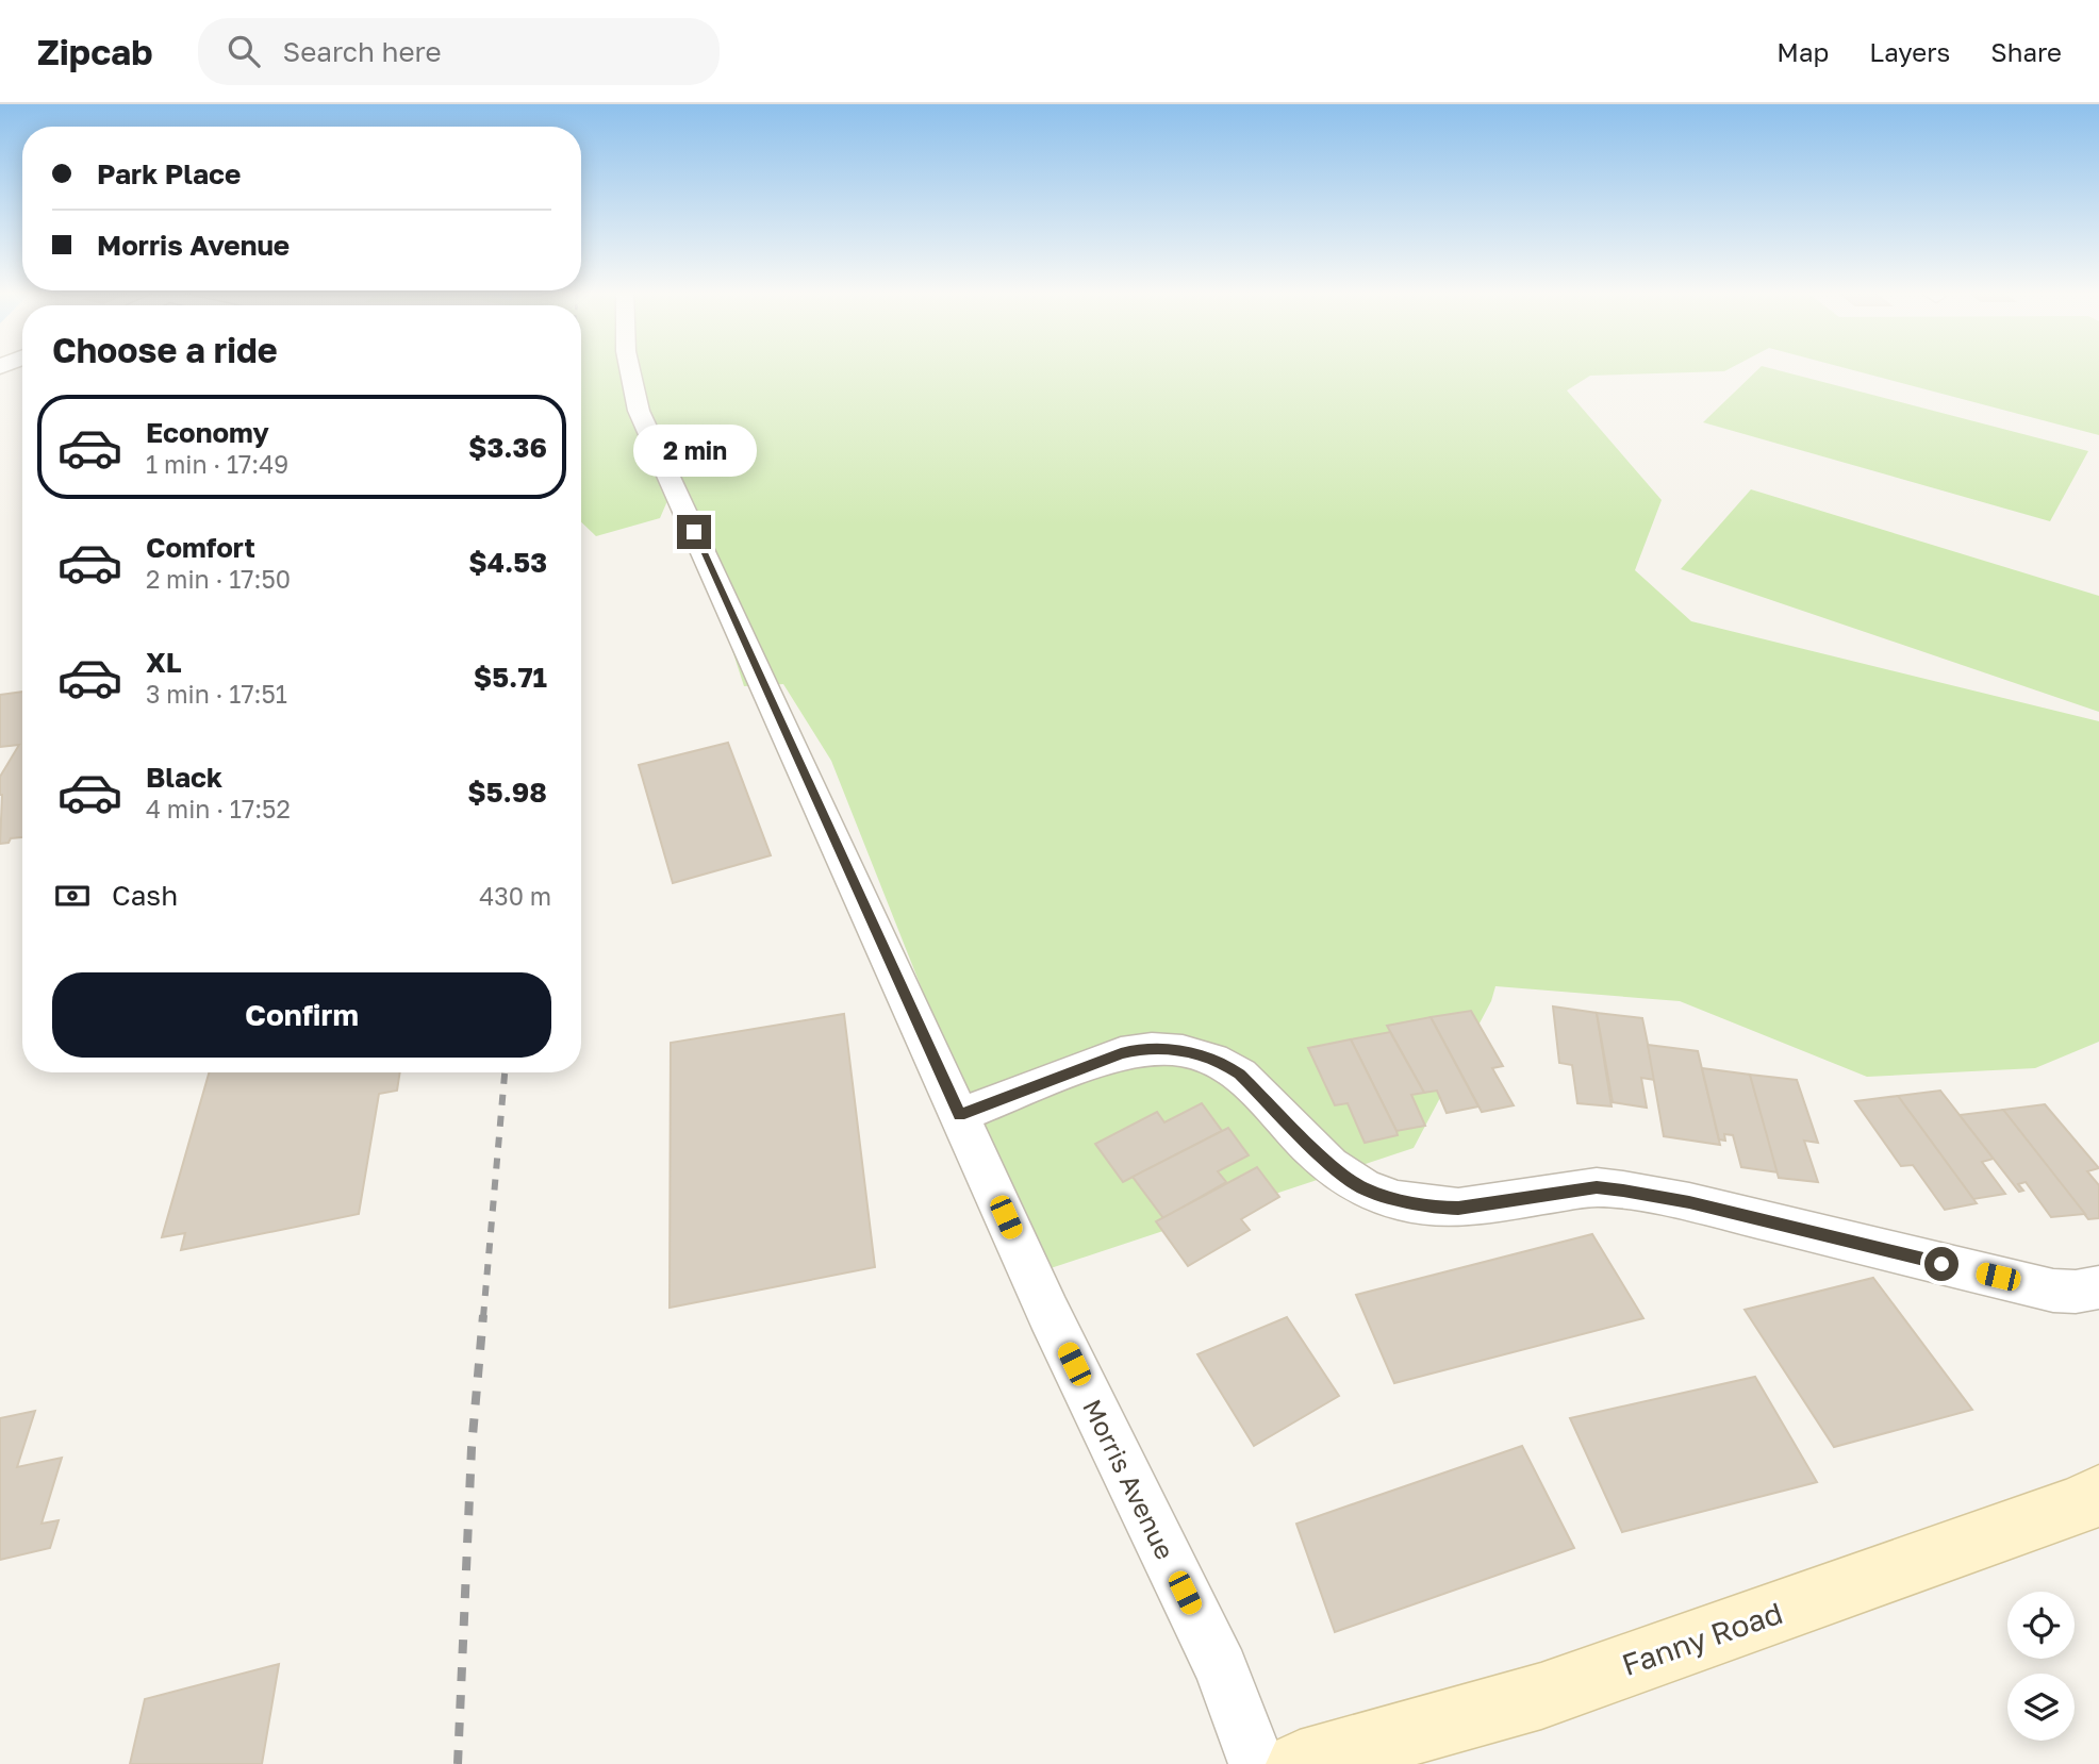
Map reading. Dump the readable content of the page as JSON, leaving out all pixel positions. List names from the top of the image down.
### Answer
{
  "streets": {
    "main road": ["Fanny Road"],
    "street": ["Morris Avenue"]
  },
  "page": {
    "header": "Zipcab",
    "search": "Search here",
    "nav": ["Map", "Layers", "Share"],
    "banner": ["Park Place", "Morris Avenue"],
    "heading": "Choose a ride",
    "list": [
      {
        "name": "Economy",
        "note": "1 min · 17:49",
        "value": "$3.36"
      },
      {
        "name": "Comfort",
        "note": "2 min · 17:50",
        "value": "$4.53"
      },
      {
        "name": "XL",
        "note": "3 min · 17:51",
        "value": "$5.71"
      },
      {
        "name": "Black",
        "note": "4 min · 17:52",
        "value": "$5.98"
      }
    ],
    "bubble": "2 min",
    "pay": ["Cash", "430 m"],
    "buttons": "Confirm"
  }
}
